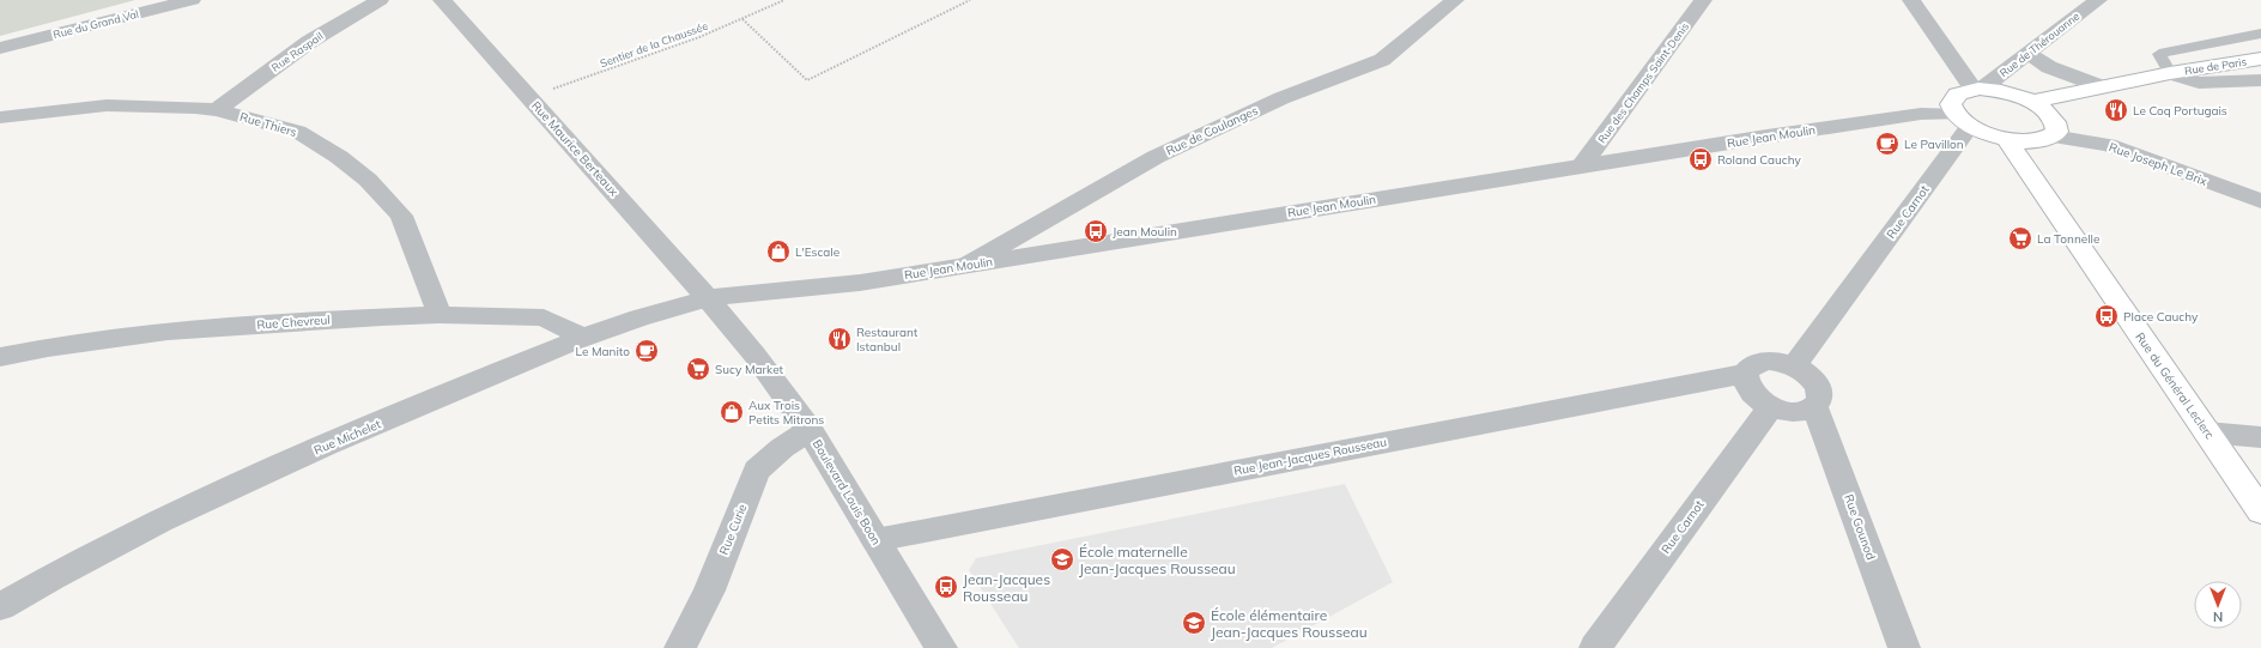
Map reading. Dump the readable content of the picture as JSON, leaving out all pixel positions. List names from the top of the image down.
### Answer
{
  "streets": {
    "main road": ["Rue de Paris", "Rue du Général Leclerc"],
    "street": [
      "Rue du Grand Val",
      "Rue de Thérouanne",
      "Rue Raspail",
      "Rue des Champs Saint-Denis",
      "Rue Thiers",
      "Rue de Coulanges",
      "Rue Jean Moulin",
      "Rue Maurice Berteaux",
      "Rue Joseph Le Brix",
      "Rue Carnot",
      "Rue Chevreul",
      "Rue Michelet",
      "Rue Jean-Jacques Rousseau",
      "Boulevard Louis Boon",
      "Rue Gounod",
      "Rue Curie"
    ],
    "path": ["Sentier de la Chaussée"]
  },
  "crossings": [
    ["Sentier de la Chaussée", "Rue Maurice Berteaux"],
    ["Rue Raspail", "Rue Thiers"],
    ["Rue des Champs Saint-Denis", "Rue Jean Moulin"],
    ["Rue Thiers", "Rue Chevreul"],
    ["Rue de Coulanges", "Rue Jean Moulin"],
    ["Rue Jean Moulin", "Rue Maurice Berteaux"],
    ["Rue Jean Moulin", "Rue Carnot"],
    ["Rue Jean Moulin", "Rue Michelet"],
    ["Rue Jean Moulin", "Boulevard Louis Boon"],
    ["Rue Maurice Berteaux", "Rue Michelet"],
    ["Rue Maurice Berteaux", "Boulevard Louis Boon"],
    ["Rue Carnot", "Rue Jean-Jacques Rousseau"],
    ["Rue Carnot", "Rue Gounod"],
    ["Rue Chevreul", "Rue Michelet"],
    ["Rue Michelet", "Boulevard Louis Boon"],
    ["Rue Jean-Jacques Rousseau", "Boulevard Louis Boon"],
    ["Rue Jean-Jacques Rousseau", "Rue Gounod"],
    ["Boulevard Louis Boon", "Rue Curie"]
  ],
  "places": {
    "restaurant": ["Le Coq Portugais", "Restaurant Istanbul"],
    "cafe": ["Le Pavillon", "Le Manito"],
    "bus stop": [
      "Roland Cauchy",
      "Jean Moulin",
      "Place Cauchy",
      "Jean-Jacques Rousseau"
    ],
    "supermarket": ["La Tonnelle", "Sucy Market"],
    "shop": ["L'Escale", "Aux Trois Petits Mitrons"],
    "school or university": ["École maternelle Jean-Jacques Rousseau", "École élémentaire Jean-Jacques Rousseau"]
  },
  "north": "bottom"
}
